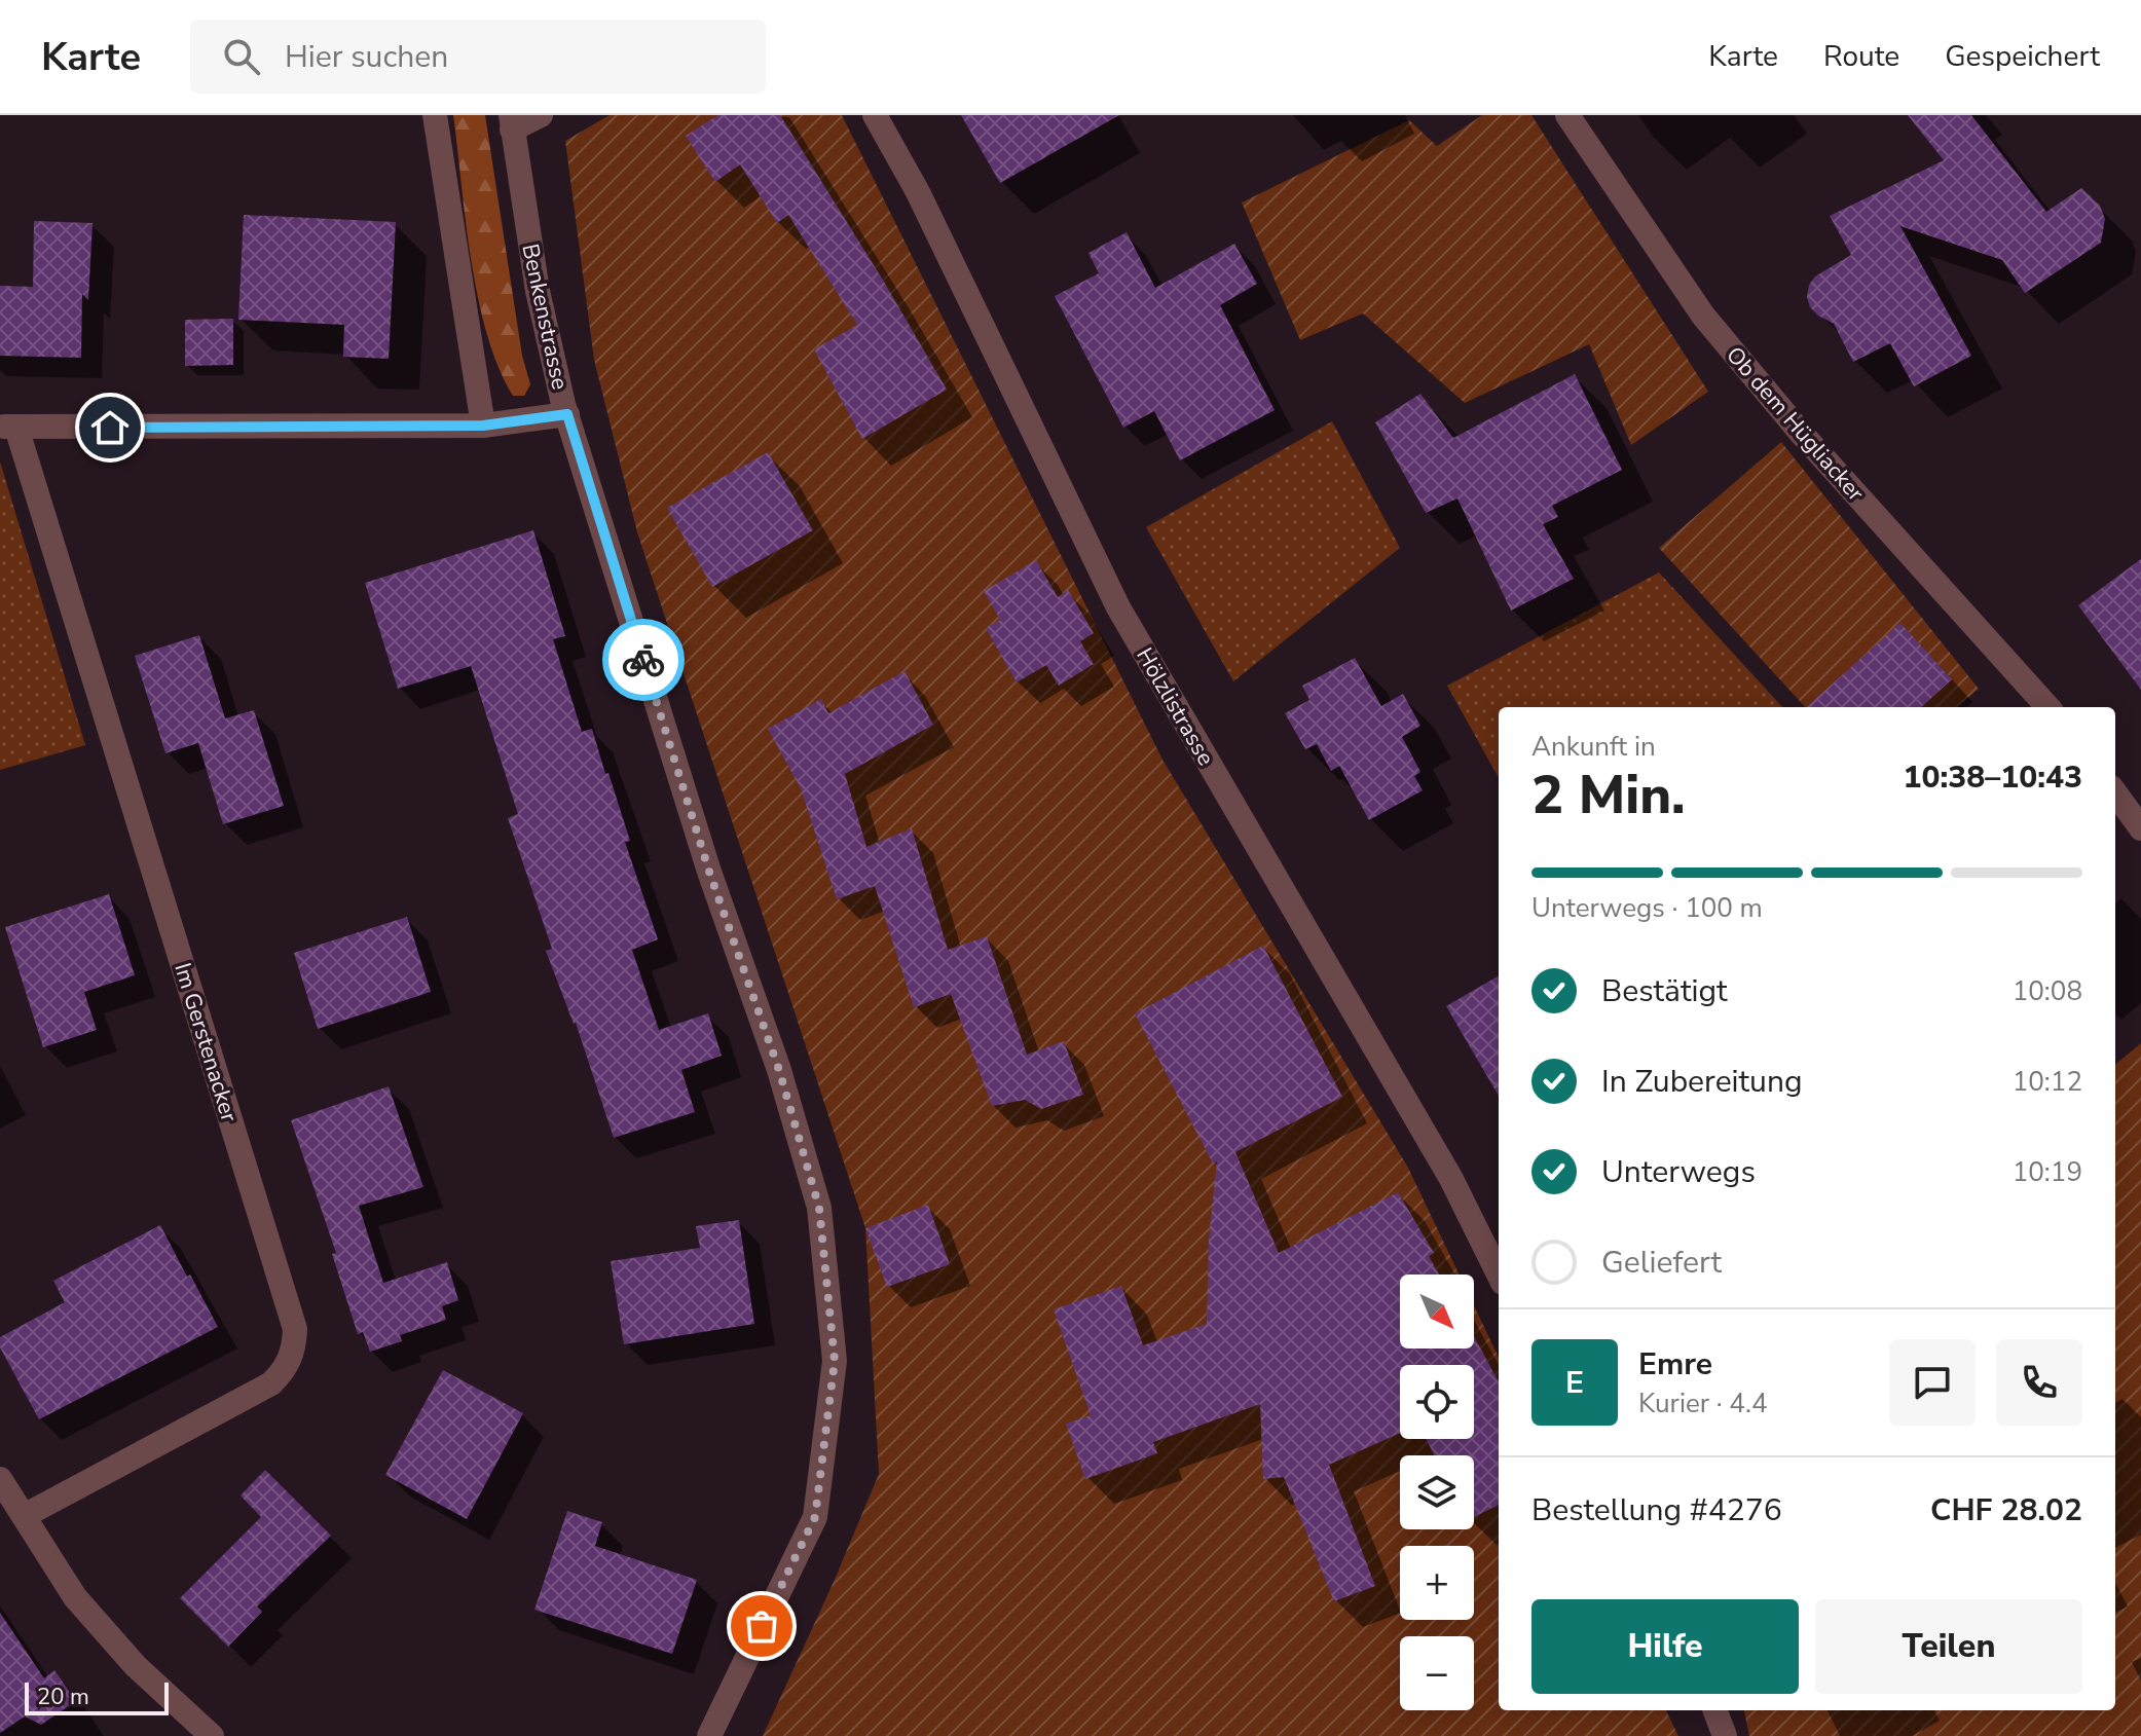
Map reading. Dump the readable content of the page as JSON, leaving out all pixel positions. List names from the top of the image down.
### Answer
{
  "streets": {
    "street": [
      "Benkenstrasse",
      "Ob dem Hügliacker",
      "Hölzlistrasse",
      "Im Gerstenacker"
    ]
  },
  "scale_bar": "20 m",
  "north": "bottom right",
  "page": {
    "header": "Karte",
    "search": "Hier suchen",
    "nav": ["Karte", "Route", "Gespeichert"],
    "heading": ["2 Min.", "Ankunft in", "10:38–10:43"],
    "panel": [
      "Emre",
      "Kurier · 4.4",
      "Bestellung #4276",
      "CHF 28.02"
    ],
    "bar": "Unterwegs · 100 m",
    "list": [
      ["Bestätigt", "10:08"],
      ["In Zubereitung", "10:12"],
      ["Unterwegs", "10:19"],
      "Geliefert"
    ],
    "map_buttons": ["+", "−"],
    "round": "E",
    "buttons": ["Hilfe", "Teilen"],
    "scale": "20 m"
  }
}
